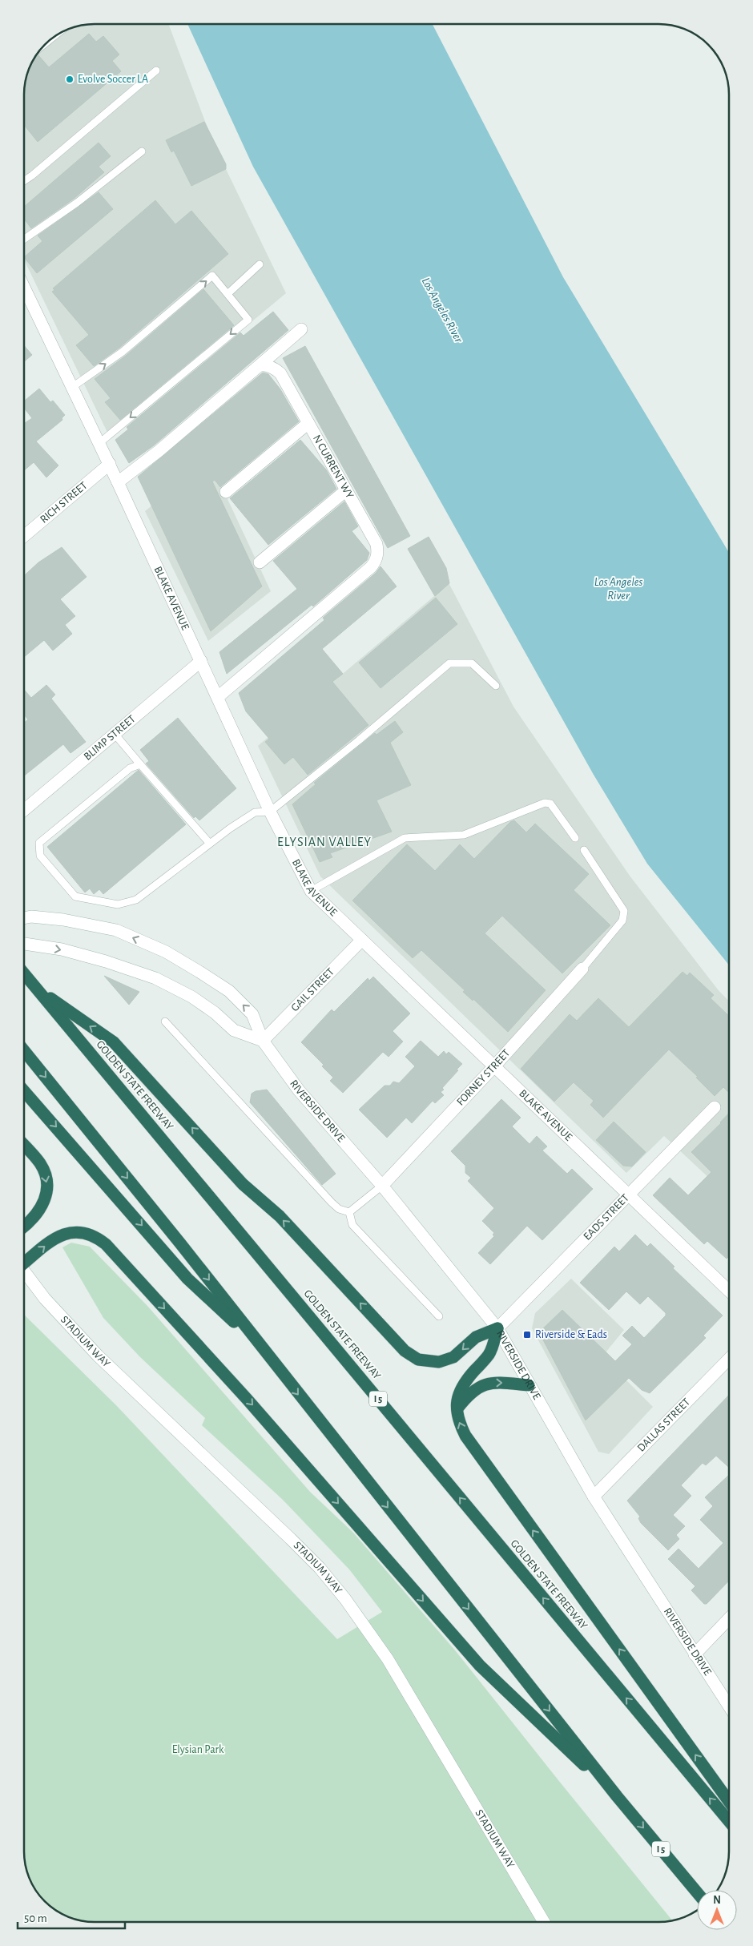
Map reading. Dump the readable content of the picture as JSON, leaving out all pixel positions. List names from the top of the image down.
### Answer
{
  "streets": {
    "highway": ["GOLDEN STATE FREEWAY", "I 5"],
    "street": [
      "N CURRENT WY",
      "RICH STREET",
      "BLAKE AVENUE",
      "BLIMP STREET",
      "GAIL STREET",
      "FORNEY STREET",
      "RIVERSIDE DRIVE",
      "EADS STREET",
      "STADIUM WAY",
      "DALLAS STREET"
    ]
  },
  "crossings": [
    ["N CURRENT WY", "BLAKE AVENUE"],
    ["RICH STREET", "BLAKE AVENUE"],
    ["BLAKE AVENUE", "BLIMP STREET"],
    ["BLAKE AVENUE", "GAIL STREET"],
    ["BLAKE AVENUE", "FORNEY STREET"],
    ["BLAKE AVENUE", "EADS STREET"],
    ["GAIL STREET", "RIVERSIDE DRIVE"],
    ["FORNEY STREET", "RIVERSIDE DRIVE"],
    ["RIVERSIDE DRIVE", "EADS STREET"],
    ["RIVERSIDE DRIVE", "DALLAS STREET"]
  ],
  "districts": ["ELYSIAN VALLEY"],
  "water": ["Los Angeles River"],
  "parks": ["Elysian Park"],
  "places": {
    "other": ["Evolve Soccer LA"],
    "transit": ["Riverside & Eads"]
  },
  "scale_bar": "50 m",
  "north": "top"
}
